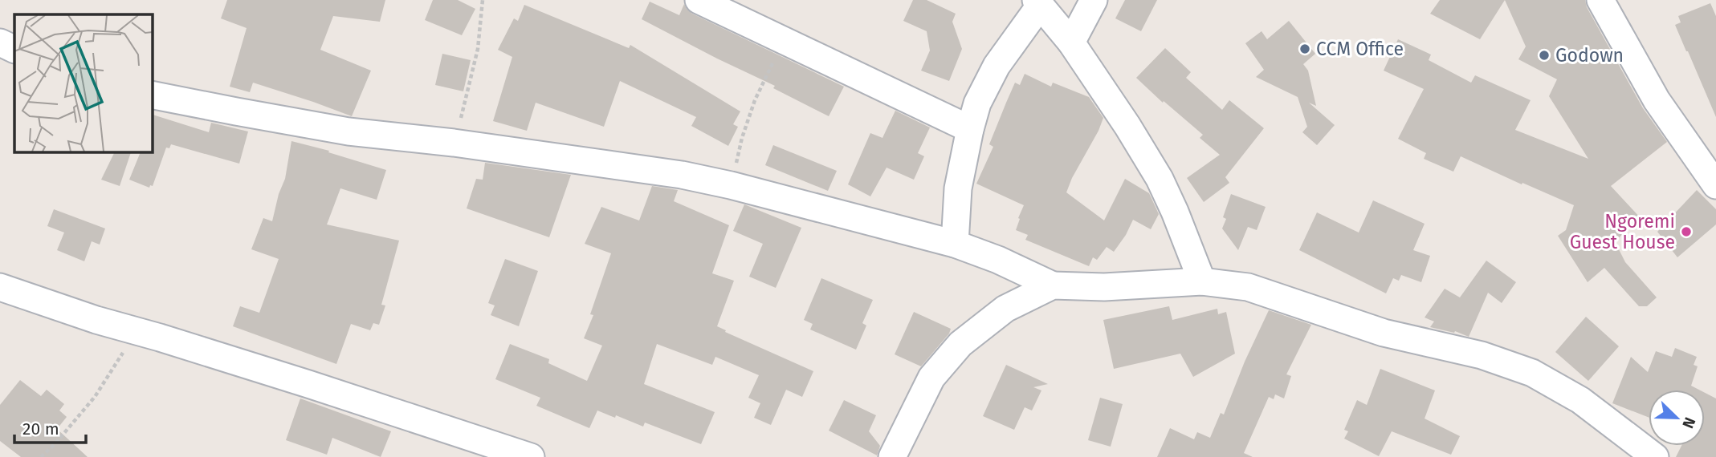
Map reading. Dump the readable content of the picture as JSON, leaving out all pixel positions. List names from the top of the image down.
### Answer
{
  "places": ["CCM Office", "Godown", "Ngoremi Guest House"],
  "scale_bar": "20 m",
  "north": "bottom right"
}
